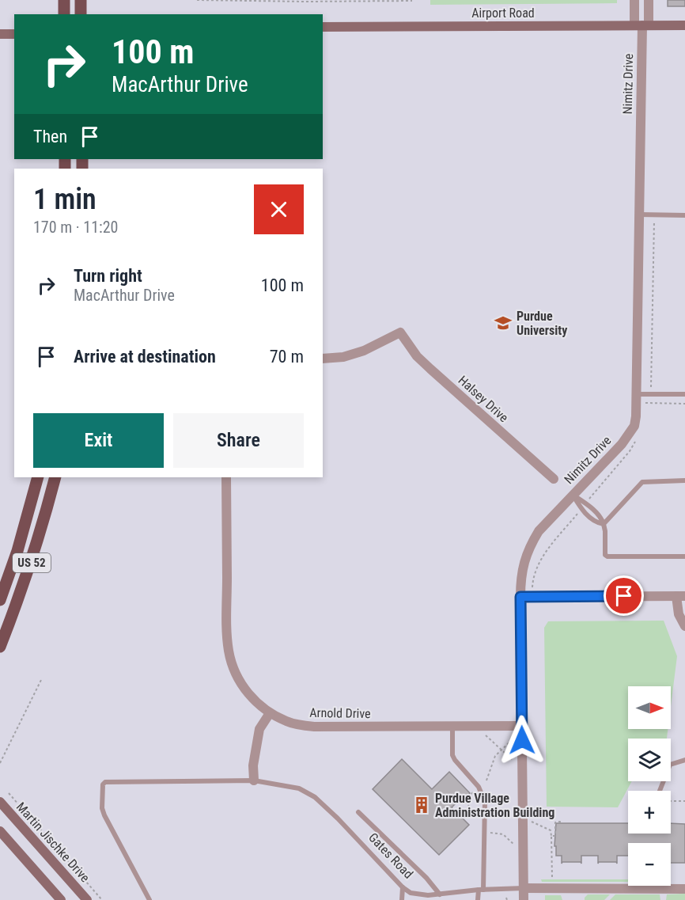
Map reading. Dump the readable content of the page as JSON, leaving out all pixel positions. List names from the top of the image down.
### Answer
{
  "streets": {
    "main road": ["US 52"],
    "street": [
      "Airport Road",
      "Nimitz Drive",
      "Halsey Drive",
      "Arnold Drive",
      "Martin Jischke Drive",
      "Gates Road"
    ]
  },
  "crossings": [
    ["Airport Road", "Nimitz Drive"],
    ["Nimitz Drive", "Arnold Drive"],
    ["Nimitz Drive", "Gates Road"]
  ],
  "places": {
    "school or university": ["Purdue University"],
    "building": ["Purdue Village Administration Building"]
  },
  "north": "right",
  "page": {
    "turn": ["100 m", "MacArthur Drive"],
    "then": "Then",
    "heading": ["1 min", "170 m · 11:20"],
    "list": [
      {
        "name": "Turn right",
        "note": "MacArthur Drive",
        "value": "100 m"
      },
      {
        "name": "Arrive at destination",
        "value": "70 m"
      }
    ],
    "buttons": ["Exit", "Share"],
    "map_buttons": ["+", "−"]
  }
}
